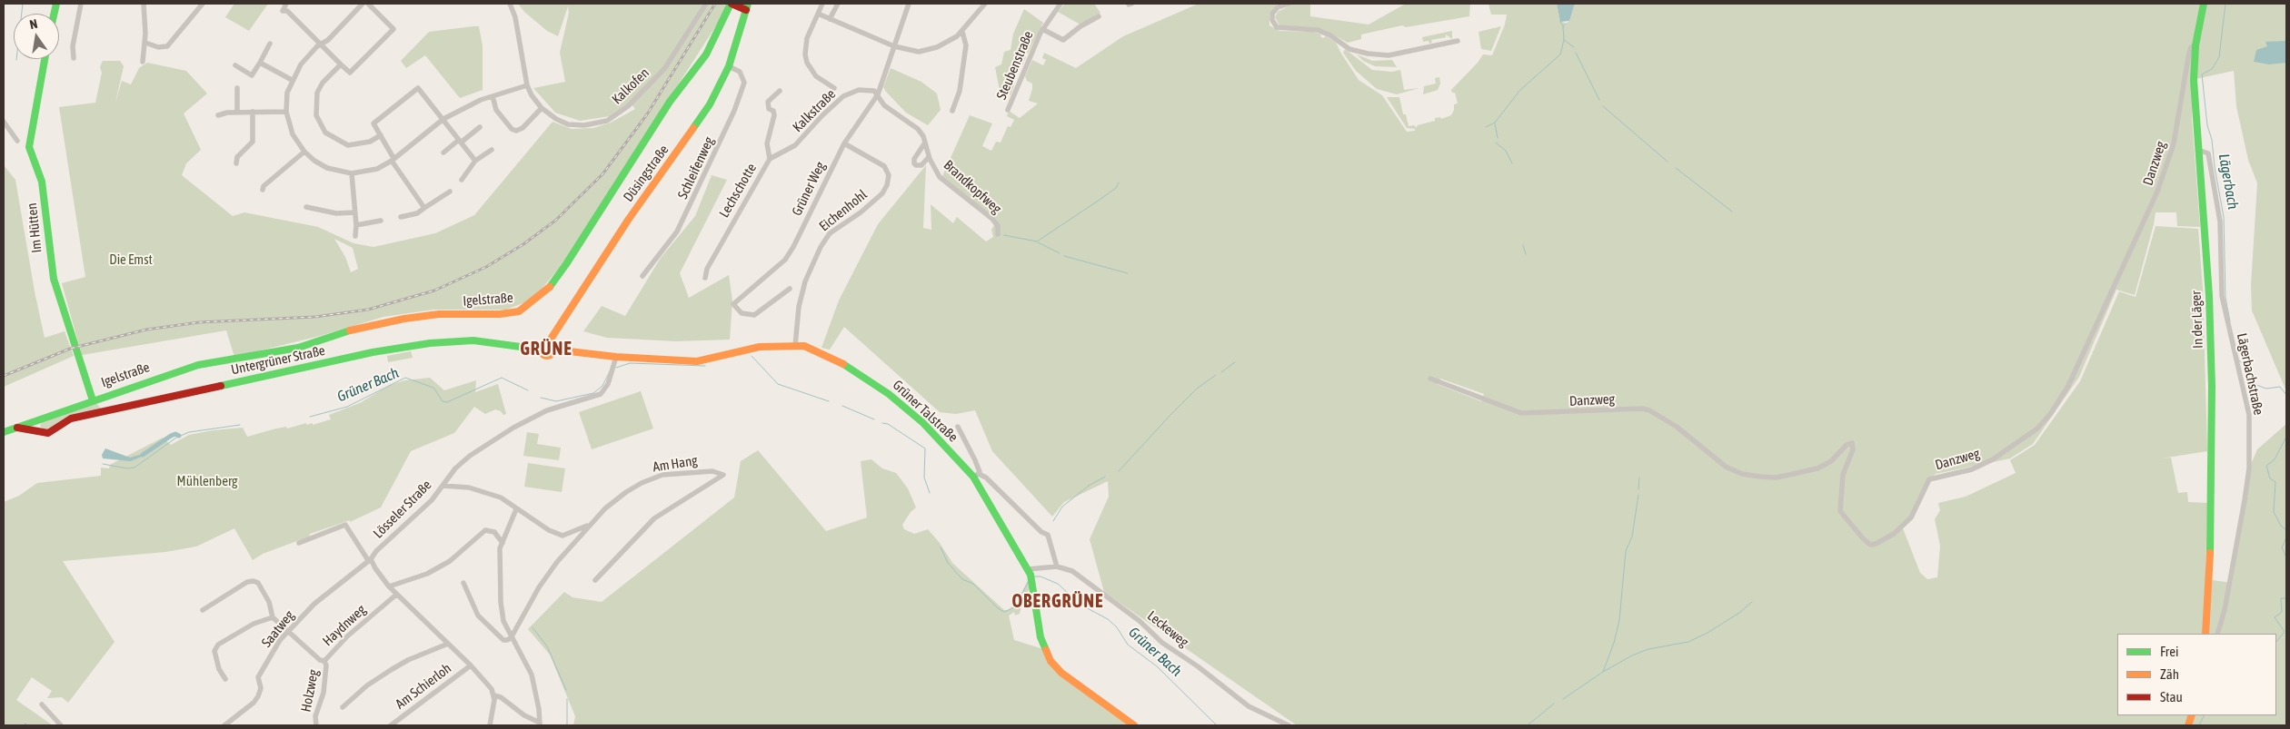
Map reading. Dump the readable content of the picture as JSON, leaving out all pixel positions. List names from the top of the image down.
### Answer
{
  "streets": {
    "main road": [
      "Düsingstraße",
      "Im Hütten",
      "Igelstraße",
      "In der Läger",
      "Untergrüner Straße",
      "Grüner Talstraße"
    ],
    "street": [
      "Steubenstraße",
      "Kalkofen",
      "Kalkstraße",
      "Danzweg",
      "Schleifenweg",
      "Brandkopfweg",
      "Grüner Weg",
      "Lechschotte",
      "Eichenhohl",
      "Lägerbachstraße",
      "Am Hang",
      "Lösseler Straße",
      "Haydnweg",
      "Saatweg",
      "Leckeweg",
      "Am Schierloh",
      "Holzweg"
    ]
  },
  "crossings": [
    ["Kalkstraße", "Brandkopfweg"],
    ["Kalkstraße", "Grüner Weg"],
    ["Kalkstraße", "Lechschotte"],
    ["Danzweg", "In der Läger"],
    ["Schleifenweg", "Düsingstraße"],
    ["Düsingstraße", "Igelstraße"],
    ["Düsingstraße", "Untergrüner Straße"],
    ["Düsingstraße", "Grüner Talstraße"],
    ["Brandkopfweg", "Grüner Weg"],
    ["Grüner Weg", "Eichenhohl"],
    ["Eichenhohl", "Grüner Talstraße"],
    ["Im Hütten", "Igelstraße"],
    ["In der Läger", "Lägerbachstraße"],
    ["Untergrüner Straße", "Grüner Talstraße"],
    ["Grüner Talstraße", "Lösseler Straße"],
    ["Grüner Talstraße", "Leckeweg"],
    ["Lösseler Straße", "Saatweg"],
    ["Haydnweg", "Saatweg"],
    ["Haydnweg", "Holzweg"]
  ],
  "districts": ["GRÜNE", "OBERGRÜNE"],
  "water": ["Lägerbach", "Grüner Bach"],
  "parks": ["Die Emst", "Mühlenberg"],
  "legend": ["Frei", "Zäh", "Stau"],
  "north": "top"
}
